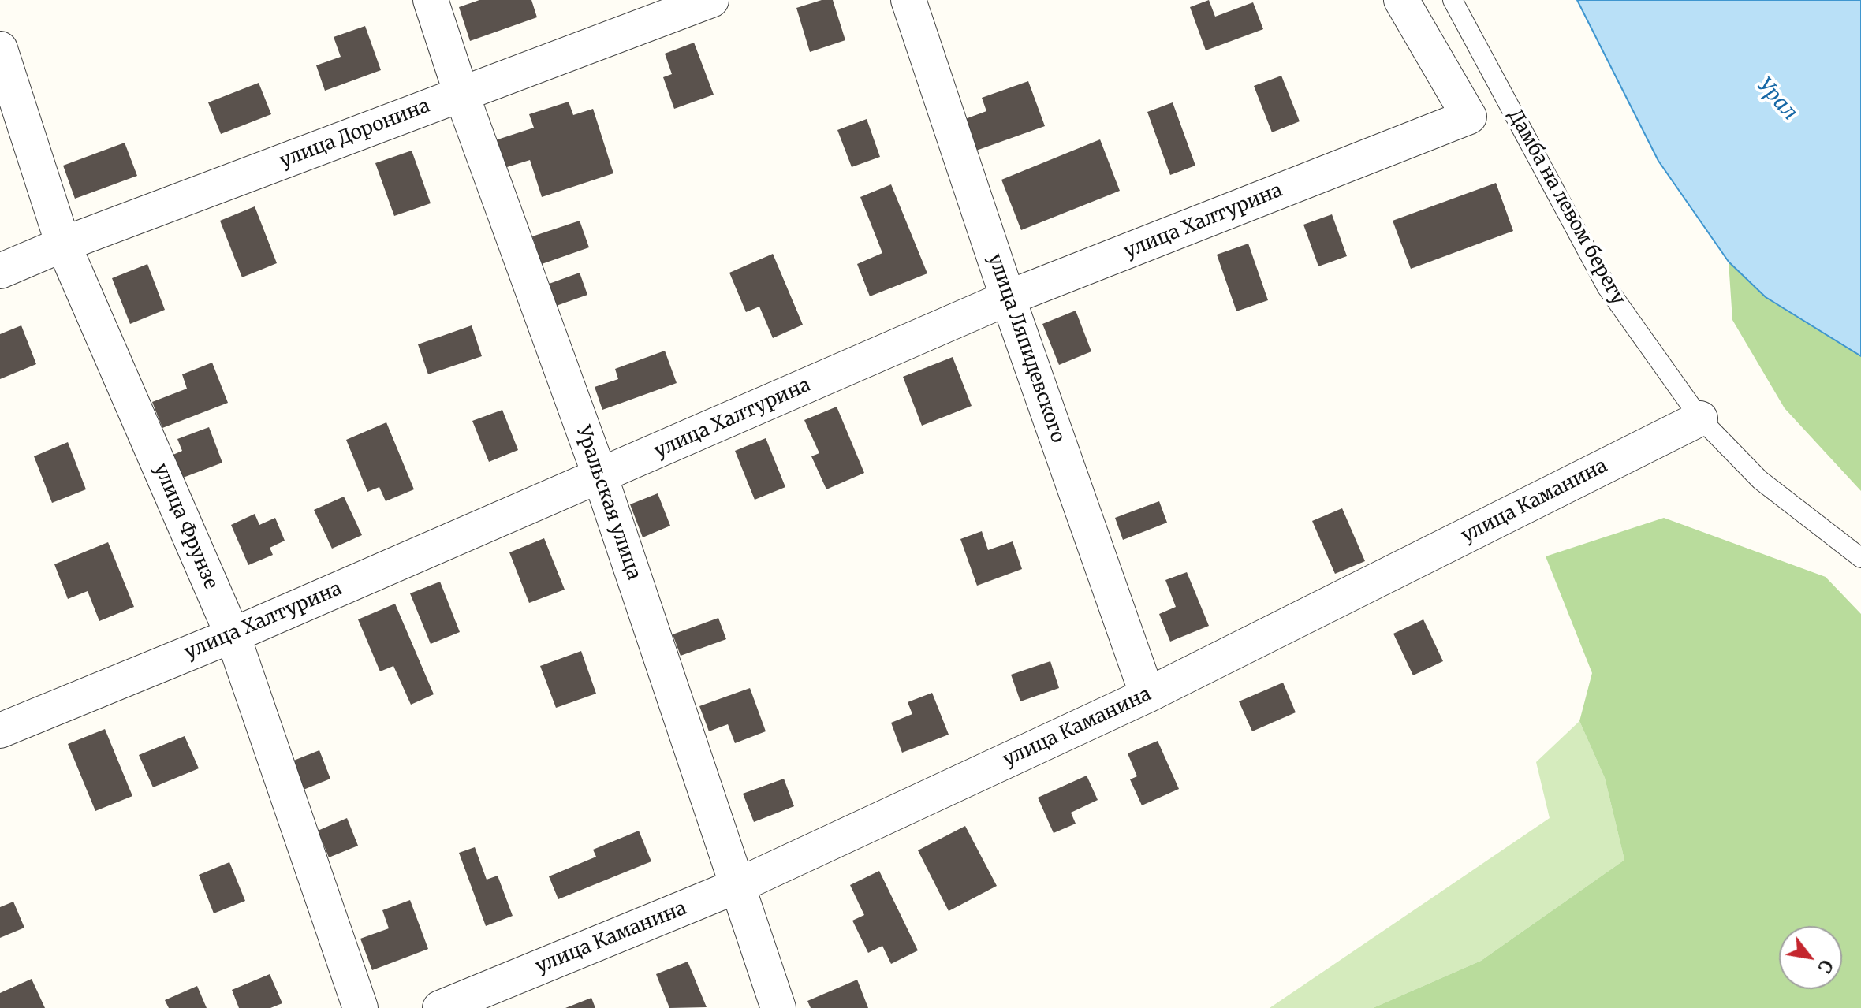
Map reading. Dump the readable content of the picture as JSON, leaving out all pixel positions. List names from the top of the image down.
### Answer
{
  "streets": {
    "street": [
      "улица Доронина",
      "улица Халтурина",
      "улица Ляпидевского",
      "улица Каманина",
      "Уральская улица",
      "улица Фрунзе"
    ],
    "lane": ["Дамба на левом берегу"]
  },
  "crossings": [
    ["улица Доронина", "Уральская улица"],
    ["улица Доронина", "улица Фрунзе"],
    ["Дамба на левом берегу", "улица Каманина"],
    ["улица Халтурина", "улица Ляпидевского"],
    ["улица Халтурина", "Уральская улица"],
    ["улица Халтурина", "улица Фрунзе"],
    ["улица Ляпидевского", "улица Каманина"],
    ["улица Каманина", "Уральская улица"]
  ],
  "water": ["Урал"],
  "north": "bottom right"
}
